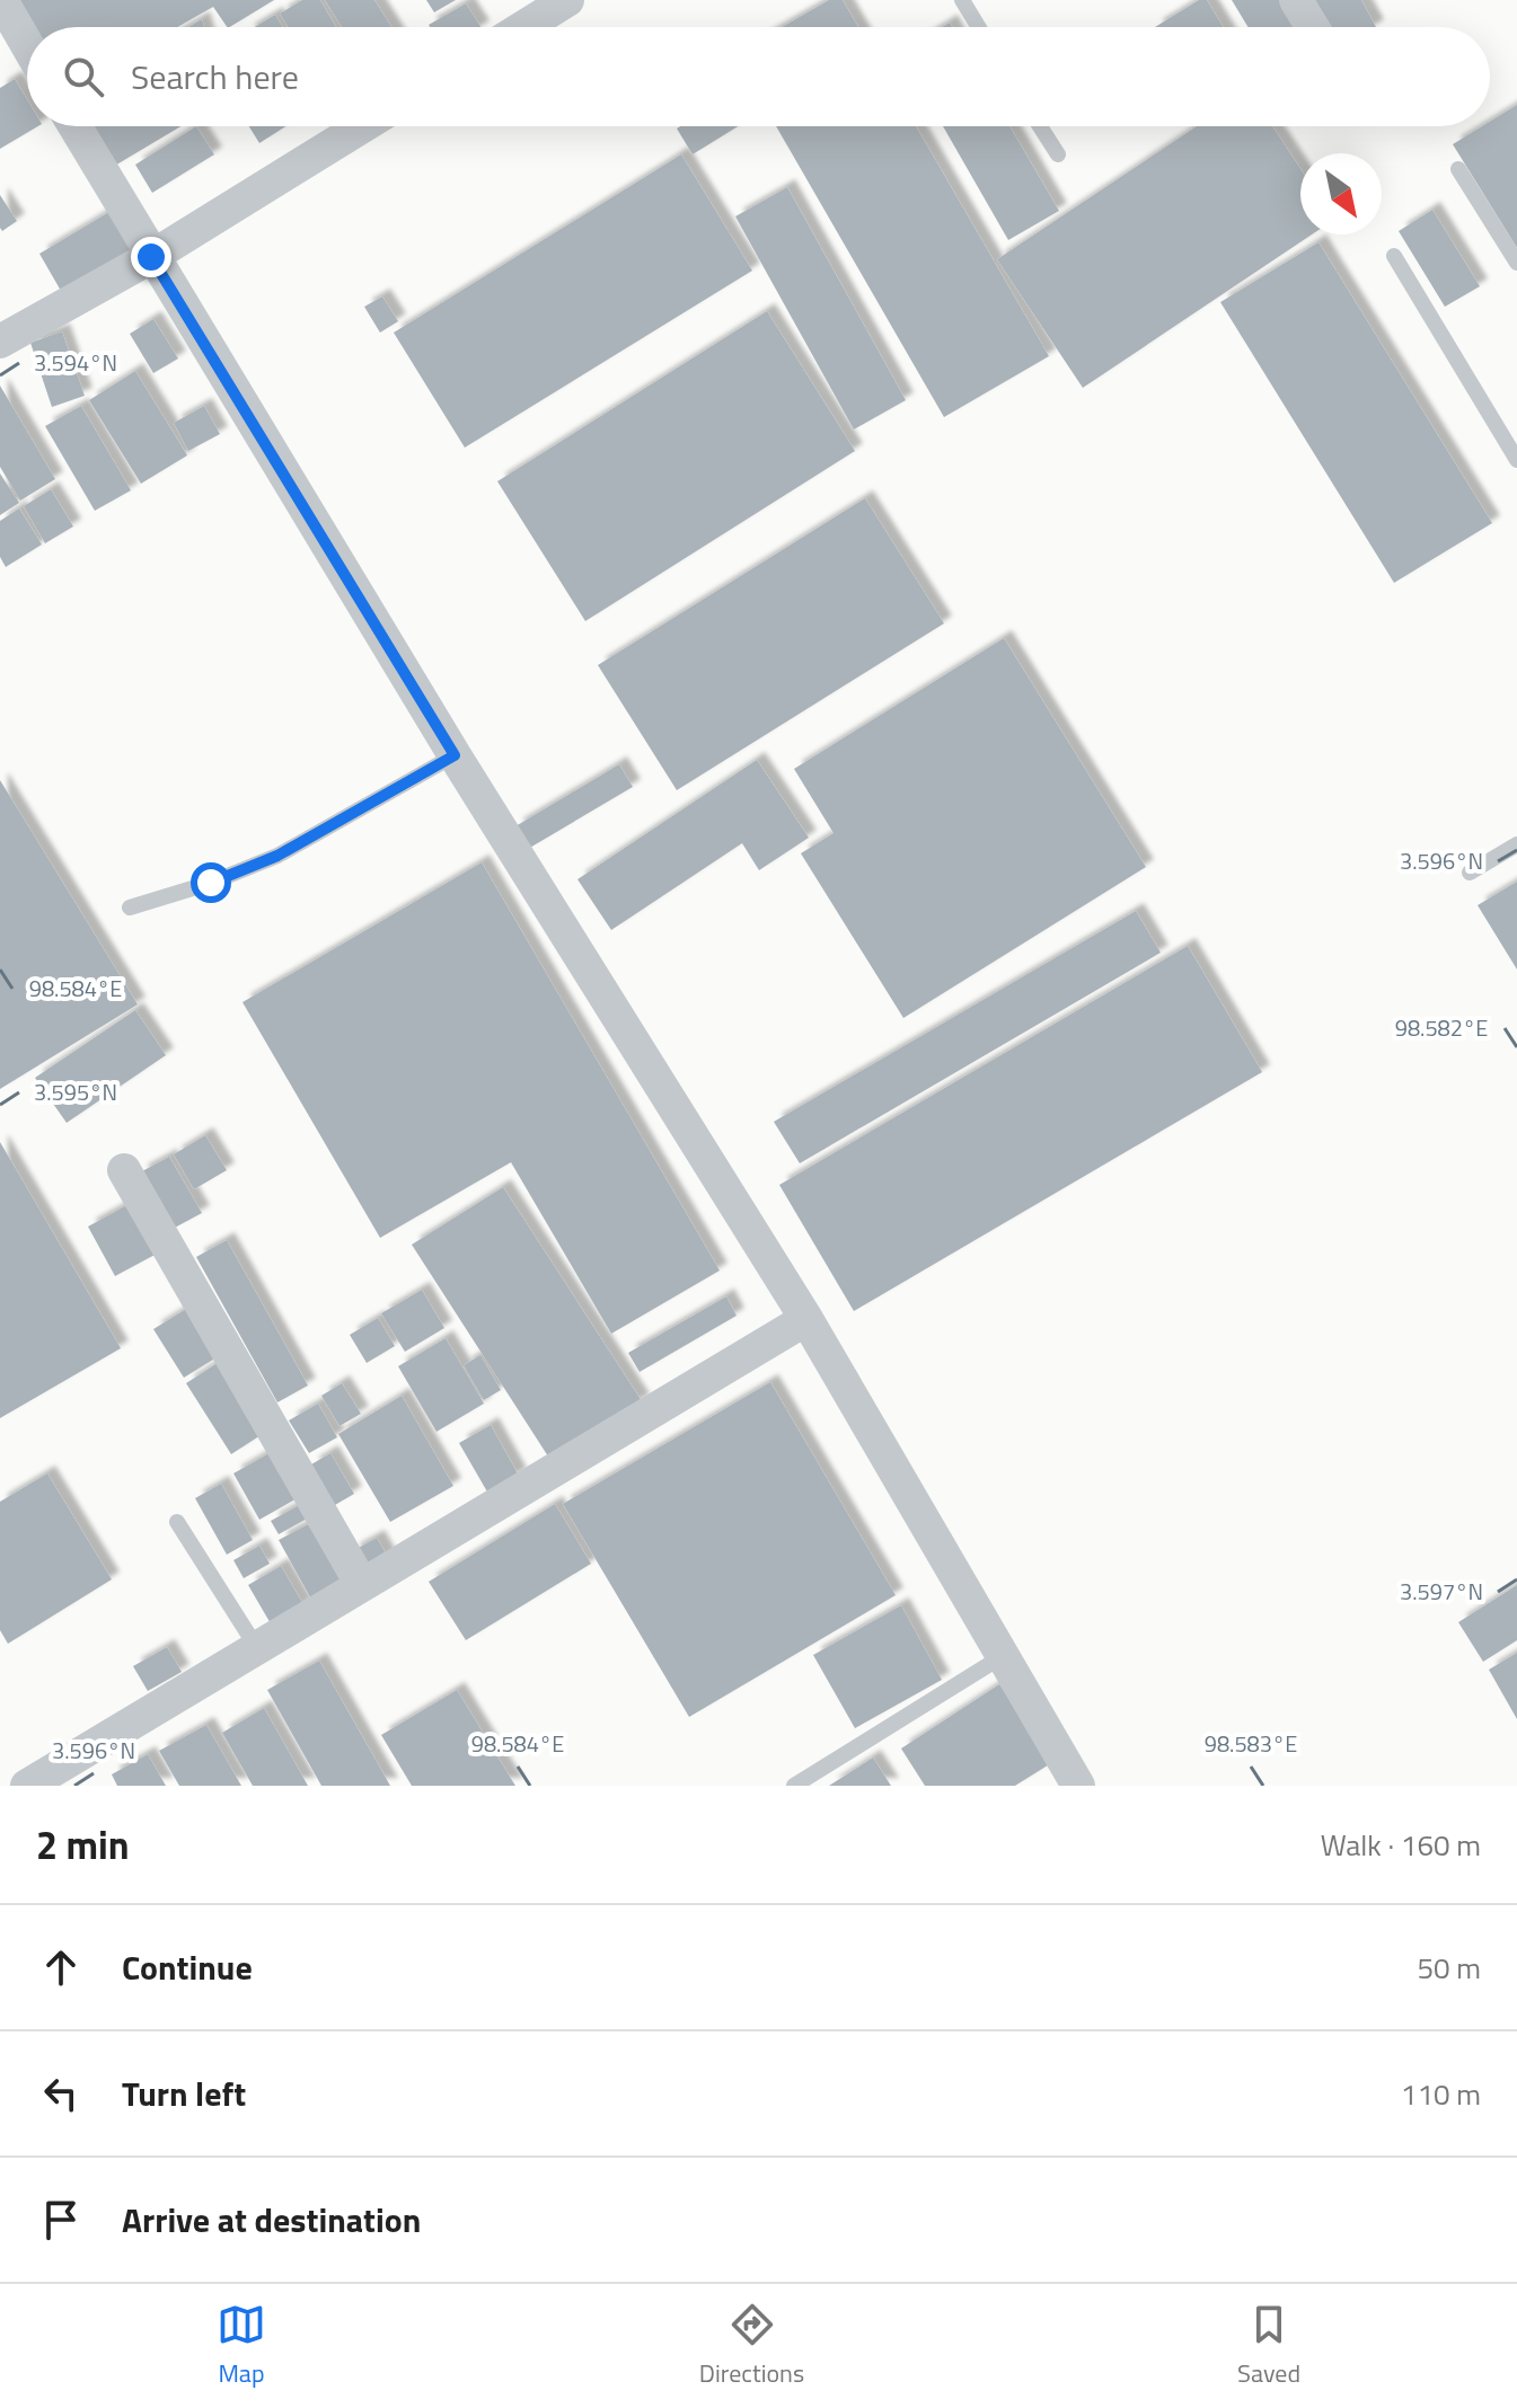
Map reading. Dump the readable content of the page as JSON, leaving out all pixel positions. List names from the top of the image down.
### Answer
{
  "north": "bottom right",
  "page": {
    "search": "Search here",
    "heading": ["2 min", "Walk · 160 m"],
    "list": [
      ["Continue", "50 m"],
      ["Turn left", "110 m"],
      "Arrive at destination"
    ],
    "nav": ["Map", "Directions", "Saved"]
  },
  "coordinates": [
    "3.594°N",
    "3.596°N",
    "98.584°E",
    "98.582°E",
    "3.595°N",
    "3.597°N",
    "98.583°E"
  ]
}
